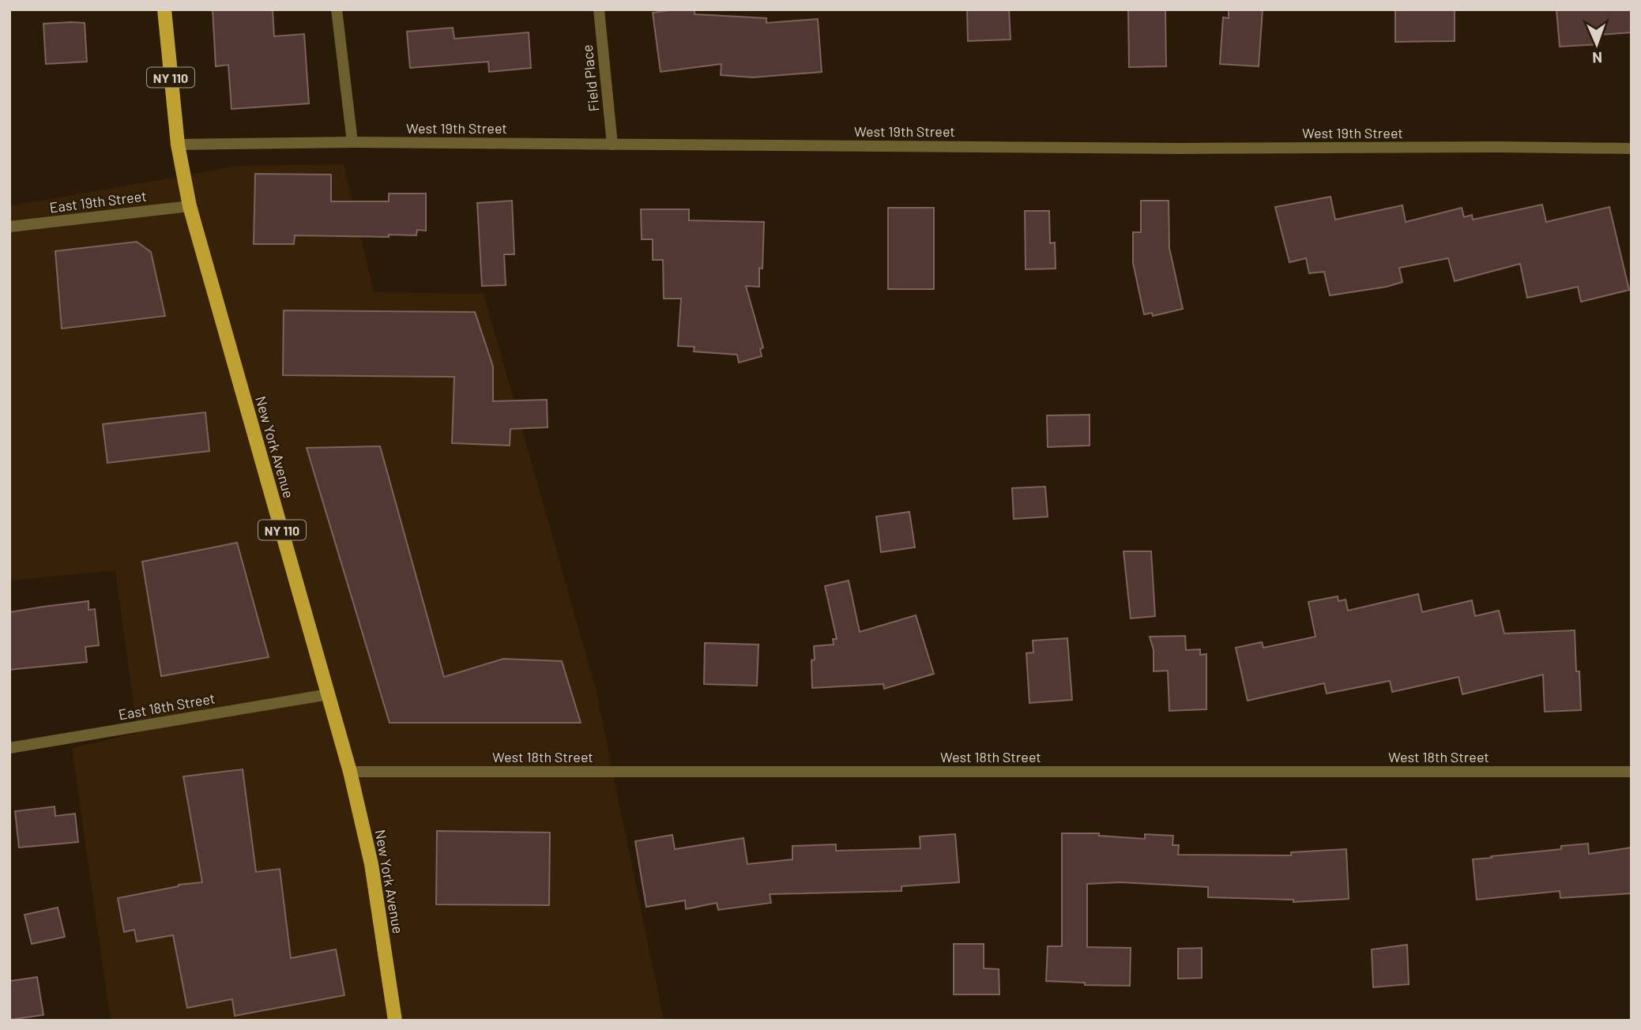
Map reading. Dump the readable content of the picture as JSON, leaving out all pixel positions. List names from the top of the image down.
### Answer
{
  "streets": {
    "main road": ["NY 110", "New York Avenue"],
    "street": [
      "Field Place",
      "West 19th Street",
      "East 19th Street",
      "East 18th Street",
      "West 18th Street"
    ]
  },
  "crossings": [
    ["Field Place", "West 19th Street"],
    ["West 19th Street", "New York Avenue"],
    ["East 19th Street", "New York Avenue"],
    ["New York Avenue", "East 18th Street"],
    ["New York Avenue", "West 18th Street"]
  ],
  "north": "bottom"
}
